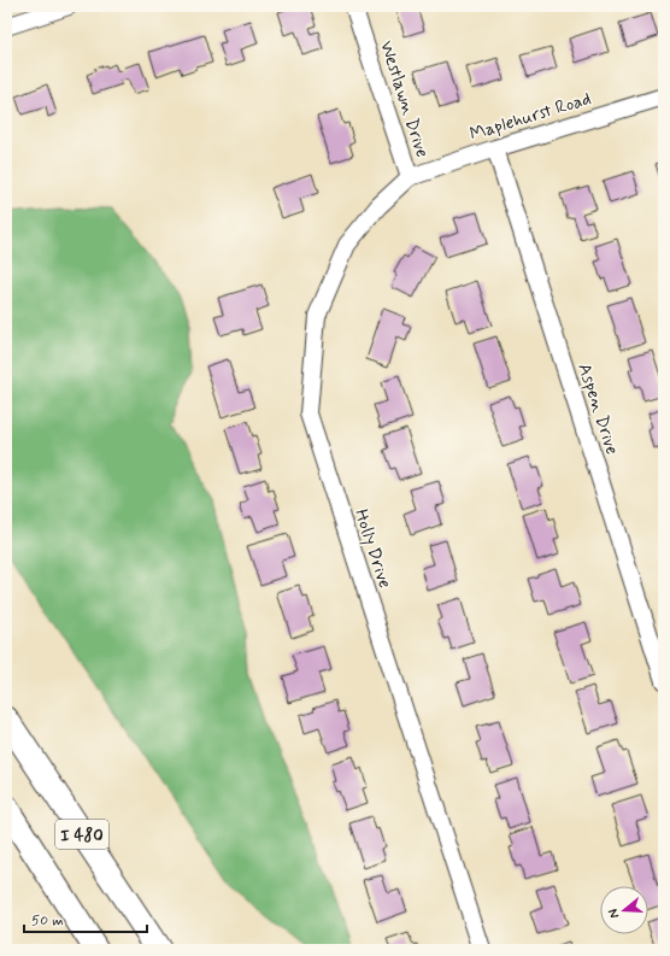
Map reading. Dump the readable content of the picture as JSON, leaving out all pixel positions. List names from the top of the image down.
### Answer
{
  "streets": {
    "highway": ["I 480"],
    "street": [
      "Westlawn Drive",
      "Maplehurst Road",
      "Aspen Drive",
      "Holly Drive"
    ]
  },
  "crossings": [
    ["Westlawn Drive", "Maplehurst Road"],
    ["Westlawn Drive", "Holly Drive"],
    ["Maplehurst Road", "Aspen Drive"],
    ["Maplehurst Road", "Holly Drive"]
  ],
  "scale_bar": "50 m",
  "north": "left"
}
